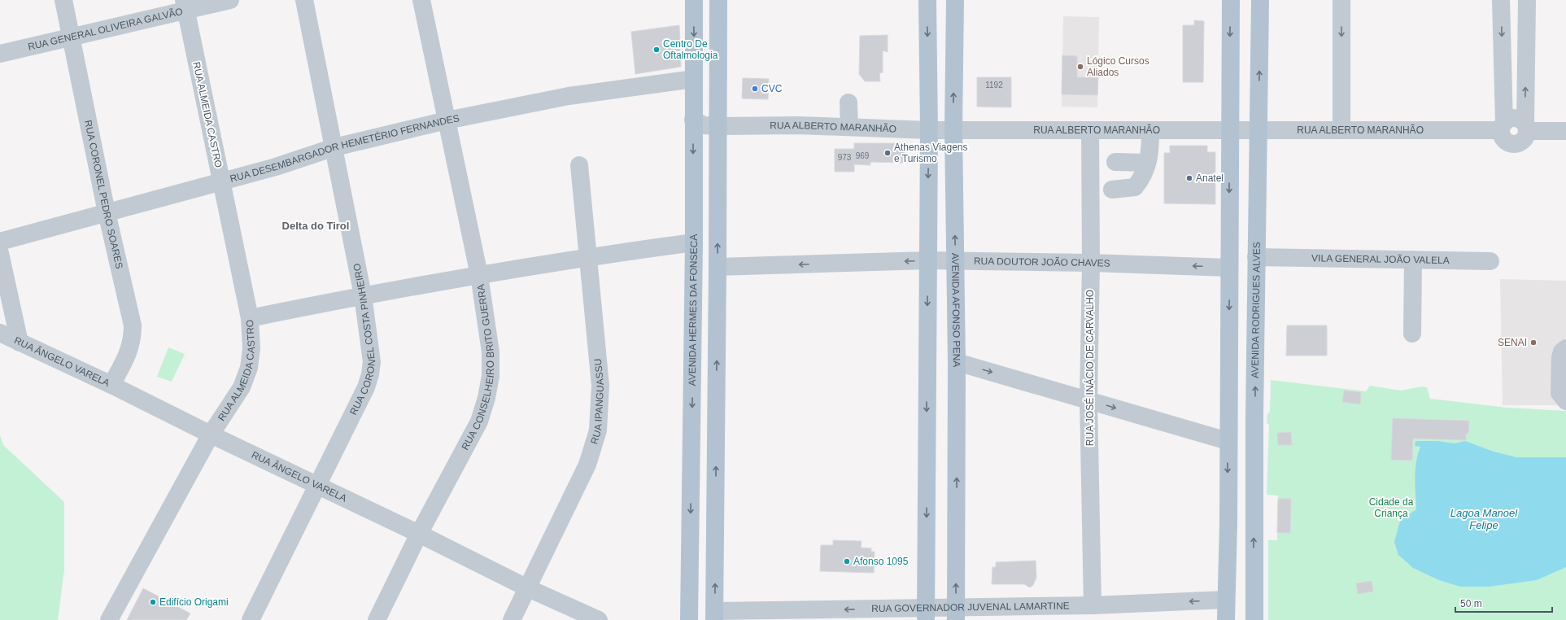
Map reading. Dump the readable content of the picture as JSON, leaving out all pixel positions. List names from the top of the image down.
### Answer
{
  "streets": {
    "main road": ["AVENIDA HERMES DA FONSECA", "AVENIDA AFONSO PENA", "AVENIDA RODRIGUES ALVES"],
    "street": [
      "RUA GENERAL OLIVEIRA GALVÃO",
      "RUA ALMEIDA CASTRO",
      "RUA ALBERTO MARANHÃO",
      "RUA DESEMBARGADOR HEMETÉRIO FERNANDES",
      "RUA CORONEL PEDRO SOARES",
      "VILA GENERAL JOÃO VALELA",
      "RUA DOUTOR JOÃO CHAVES",
      "RUA CORONEL COSTA PINHEIRO",
      "RUA ÂNGELO VARELA",
      "RUA CONSELHEIRO BRITO GUERRA",
      "RUA JOSÉ INÁCIO DE CARVALHO",
      "RUA IPANGUASSU",
      "RUA GOVERNADOR JUVENAL LAMARTINE"
    ]
  },
  "crossings": [
    ["RUA GENERAL OLIVEIRA GALVÃO", "RUA ALMEIDA CASTRO"],
    ["RUA GENERAL OLIVEIRA GALVÃO", "RUA CORONEL PEDRO SOARES"],
    ["RUA ALMEIDA CASTRO", "RUA DESEMBARGADOR HEMETÉRIO FERNANDES"],
    ["RUA ALMEIDA CASTRO", "RUA ÂNGELO VARELA"],
    ["RUA ALBERTO MARANHÃO", "AVENIDA HERMES DA FONSECA"],
    ["RUA ALBERTO MARANHÃO", "AVENIDA AFONSO PENA"],
    ["RUA ALBERTO MARANHÃO", "AVENIDA RODRIGUES ALVES"],
    ["RUA ALBERTO MARANHÃO", "RUA JOSÉ INÁCIO DE CARVALHO"],
    ["RUA DESEMBARGADOR HEMETÉRIO FERNANDES", "RUA CORONEL PEDRO SOARES"],
    ["RUA DESEMBARGADOR HEMETÉRIO FERNANDES", "AVENIDA HERMES DA FONSECA"],
    ["RUA DESEMBARGADOR HEMETÉRIO FERNANDES", "RUA CORONEL COSTA PINHEIRO"],
    ["RUA DESEMBARGADOR HEMETÉRIO FERNANDES", "RUA CONSELHEIRO BRITO GUERRA"],
    ["RUA CORONEL PEDRO SOARES", "RUA ÂNGELO VARELA"],
    ["VILA GENERAL JOÃO VALELA", "AVENIDA RODRIGUES ALVES"],
    ["RUA DOUTOR JOÃO CHAVES", "AVENIDA AFONSO PENA"],
    ["RUA DOUTOR JOÃO CHAVES", "RUA JOSÉ INÁCIO DE CARVALHO"],
    ["AVENIDA AFONSO PENA", "RUA GOVERNADOR JUVENAL LAMARTINE"],
    ["RUA CORONEL COSTA PINHEIRO", "RUA ÂNGELO VARELA"],
    ["RUA ÂNGELO VARELA", "RUA CONSELHEIRO BRITO GUERRA"],
    ["RUA ÂNGELO VARELA", "RUA IPANGUASSU"],
    ["RUA JOSÉ INÁCIO DE CARVALHO", "RUA GOVERNADOR JUVENAL LAMARTINE"]
  ],
  "one_way": ["RUA GOVERNADOR JUVENAL LAMARTINE"],
  "districts": ["Delta do Tirol"],
  "water": ["Lagoa Manoel Felipe"],
  "parks": ["Cidade da Criança"],
  "places": [
    "Centro De Oftalmologia",
    "Lógico Cursos Aliados",
    "CVC",
    "Athenas Viagens e Turismo",
    "Anatel",
    "SENAI",
    "Afonso 1095",
    "Edifício Origami"
  ],
  "house_numbers": ["1192", "969", "973"],
  "scale_bar": "50 m"
}
